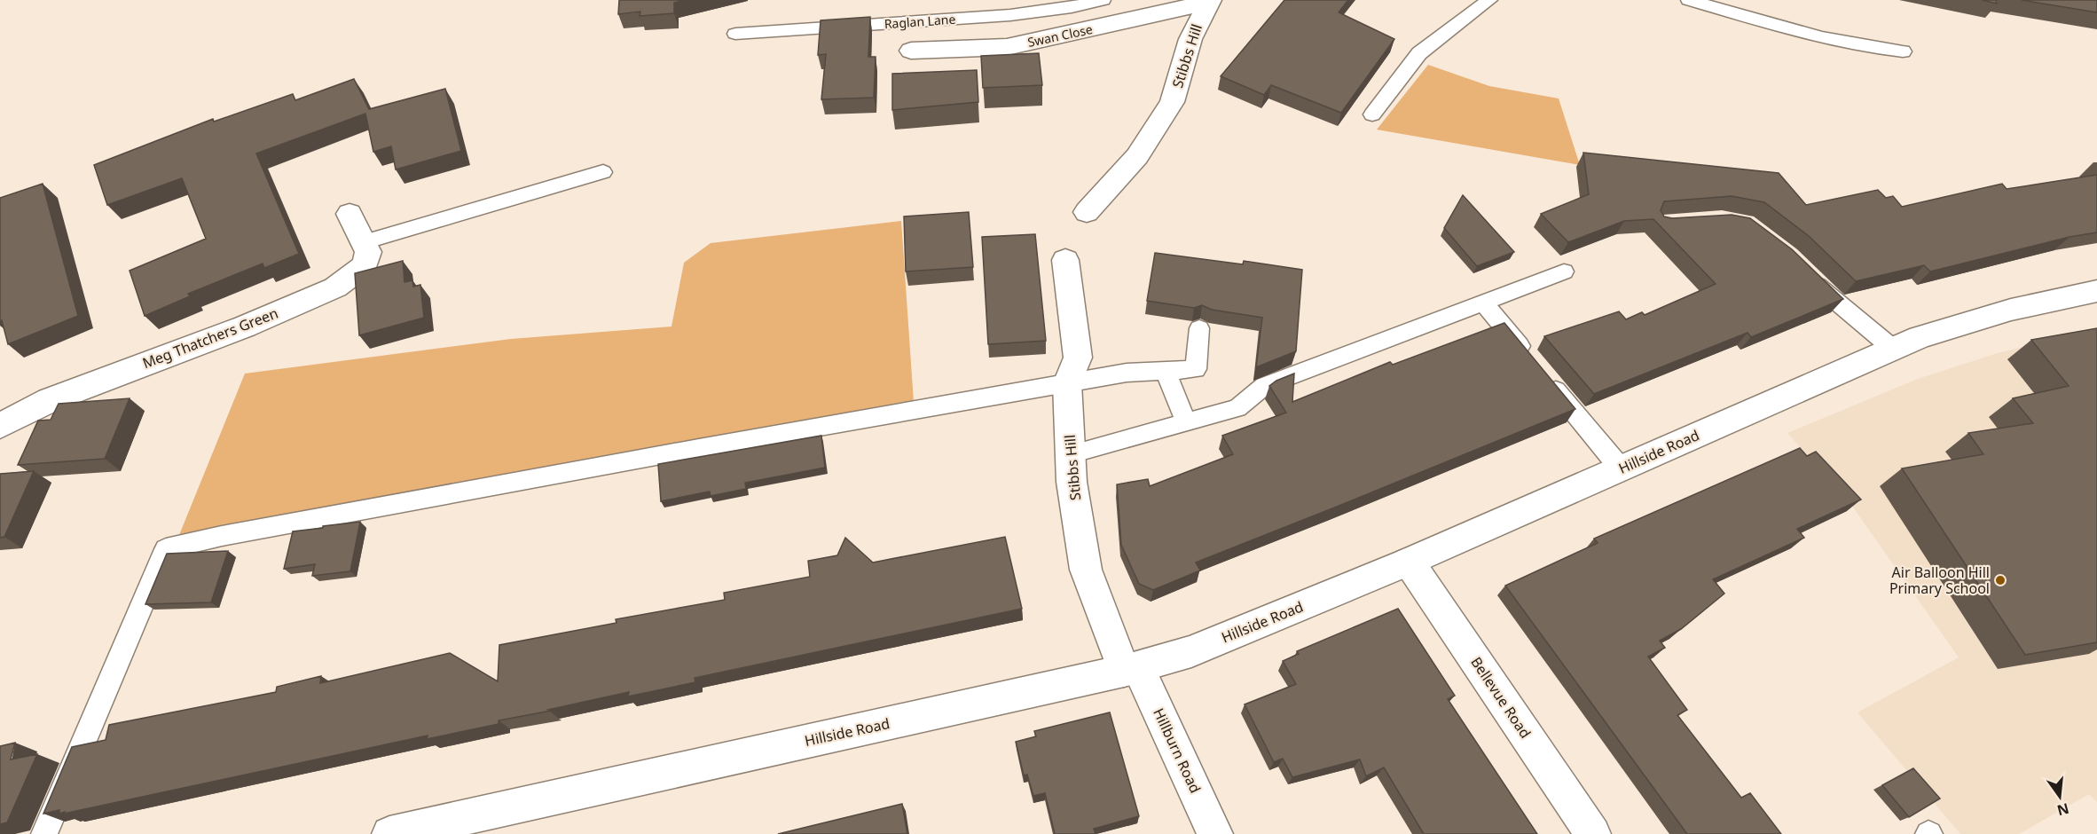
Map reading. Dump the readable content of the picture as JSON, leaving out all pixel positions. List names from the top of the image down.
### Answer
{
  "streets": {
    "street": [
      "Swan Close",
      "Stibbs Hill",
      "Meg Thatchers Green",
      "Hillside Road",
      "Bellevue Road",
      "Hillburn Road"
    ],
    "lane": ["Raglan Lane"]
  },
  "crossings": [
    ["Swan Close", "Stibbs Hill"],
    ["Stibbs Hill", "Hillside Road"],
    ["Stibbs Hill", "Hillburn Road"],
    ["Hillside Road", "Bellevue Road"],
    ["Hillside Road", "Hillburn Road"]
  ],
  "places": ["Air Balloon Hill Primary School"],
  "north": "bottom"
}
